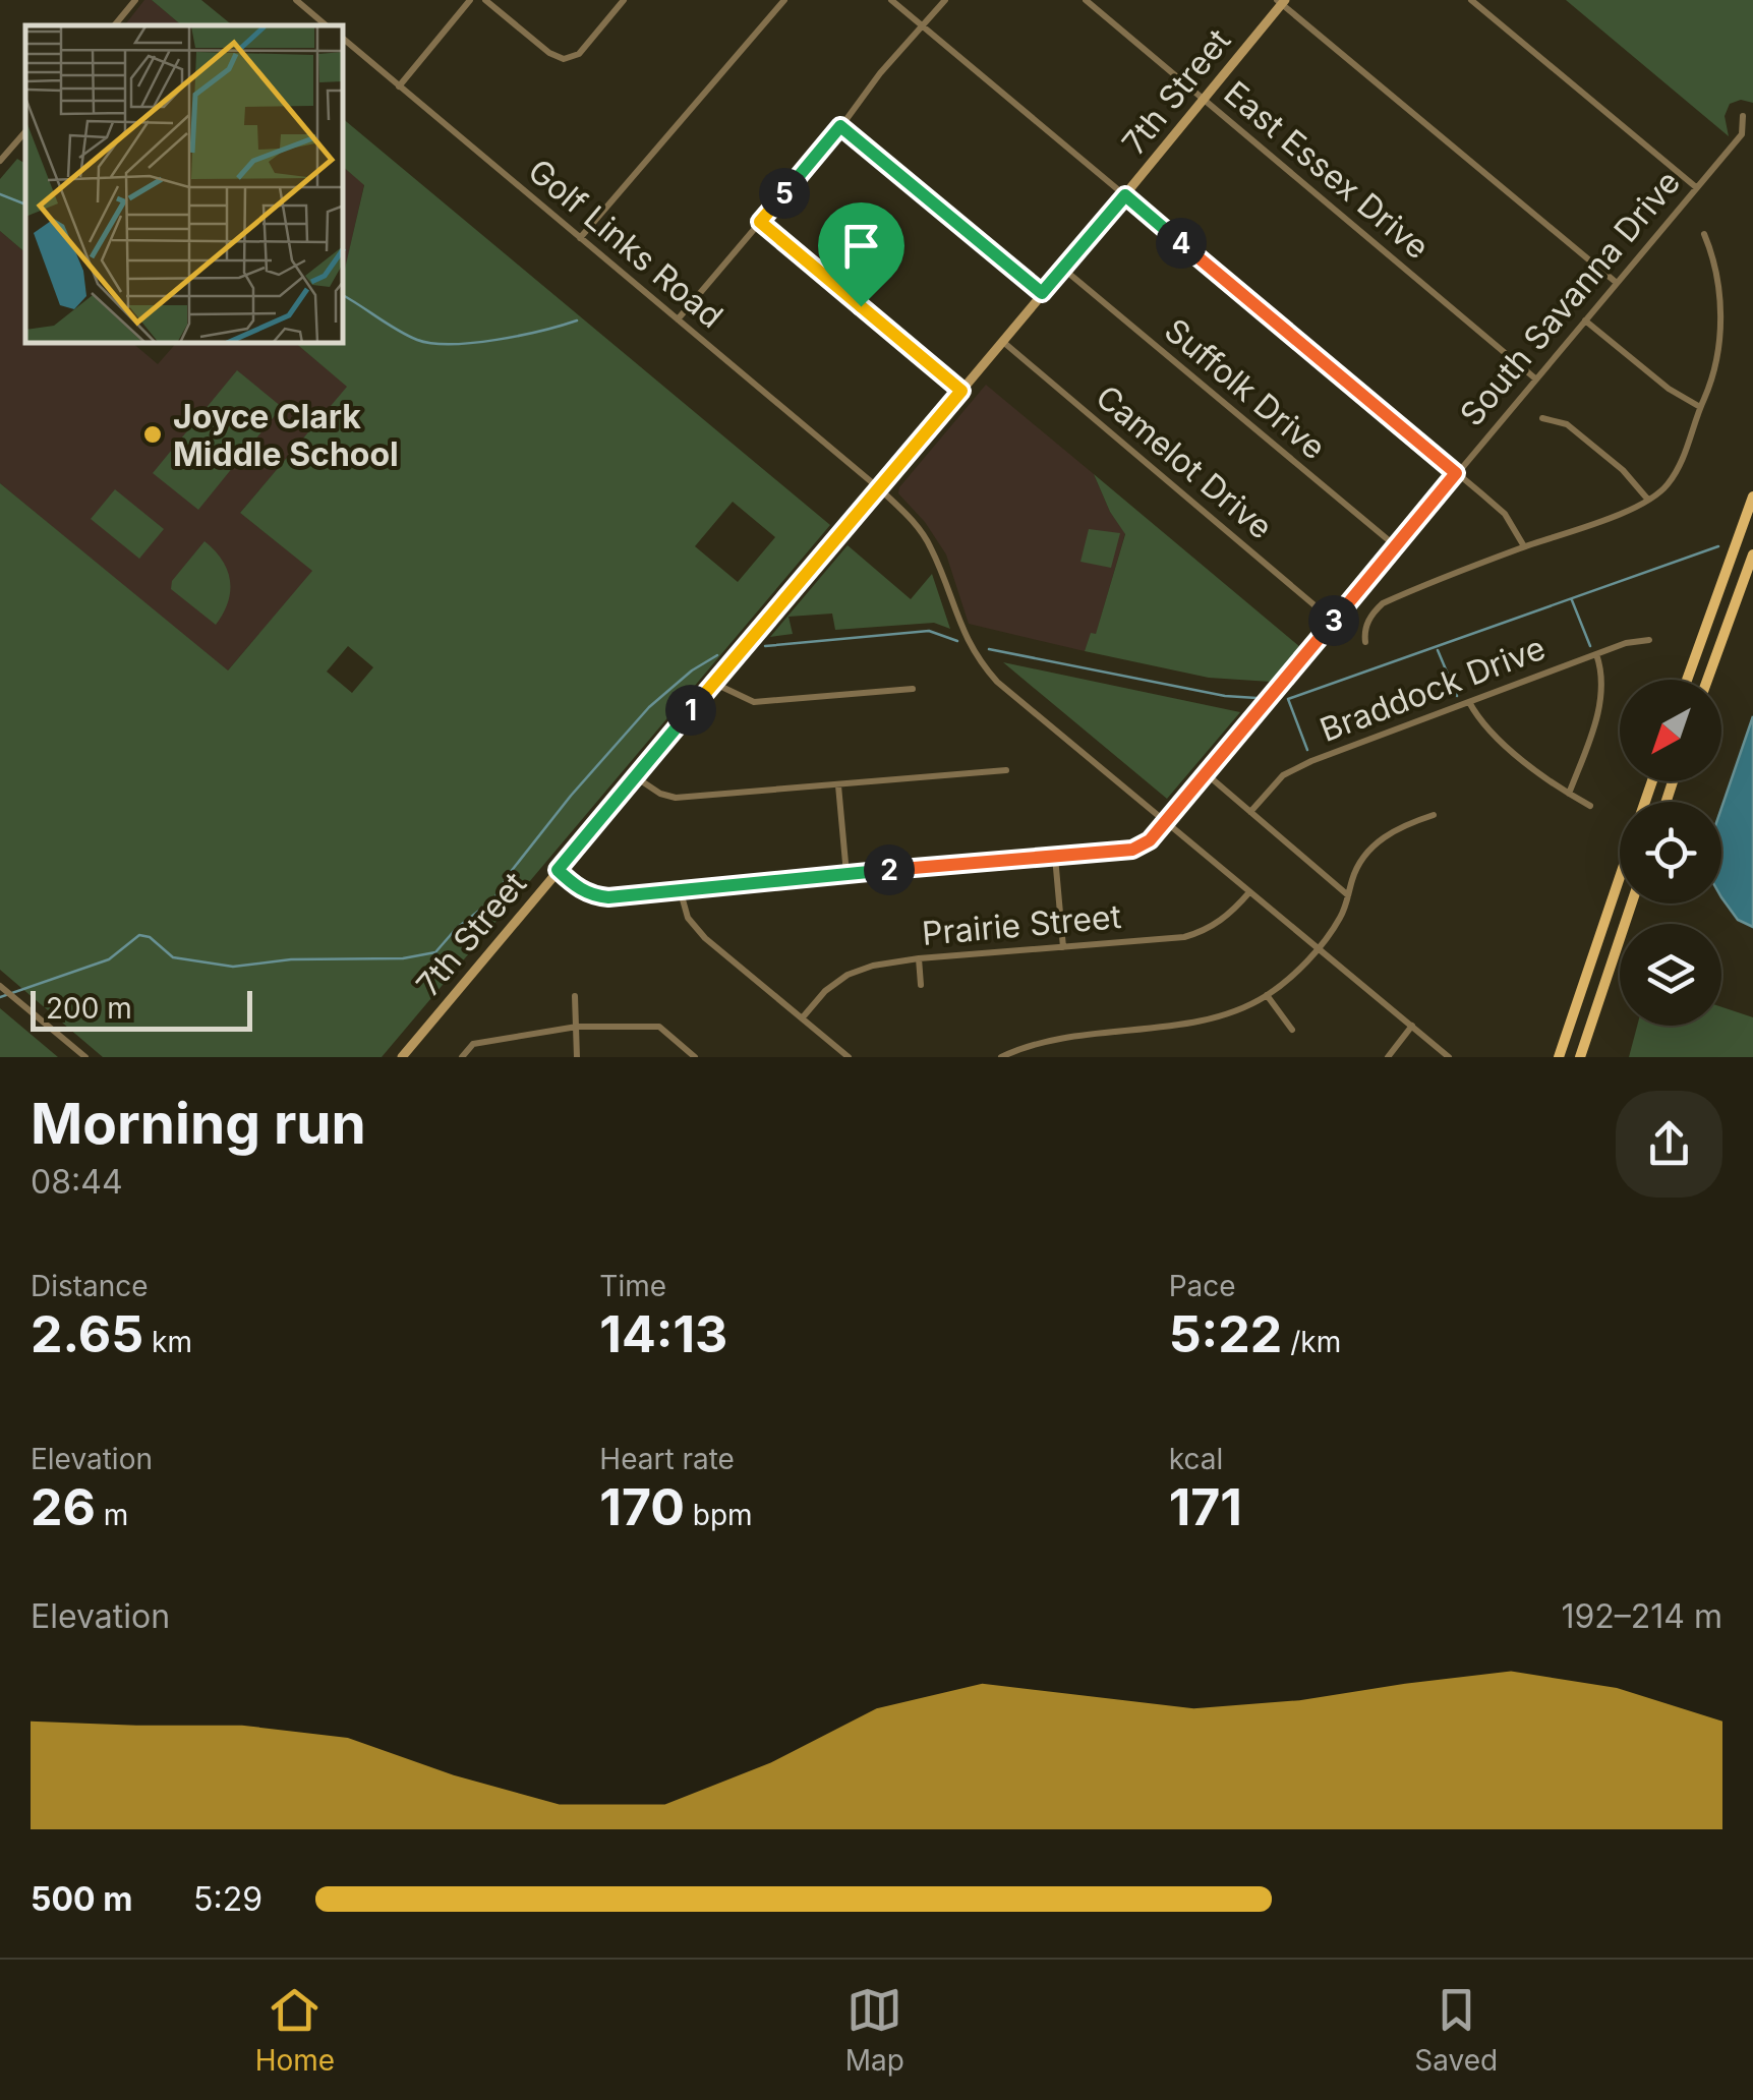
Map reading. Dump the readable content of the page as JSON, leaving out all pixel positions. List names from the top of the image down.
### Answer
{
  "streets": {
    "main road": ["7th Street"],
    "street": [
      "East Essex Drive",
      "Golf Links Road",
      "South Savanna Drive",
      "Suffolk Drive",
      "Camelot Drive",
      "Braddock Drive",
      "Prairie Street"
    ]
  },
  "crossings": [
    ["7th Street", "East Essex Drive"],
    ["7th Street", "Golf Links Road"],
    ["7th Street", "South Savanna Drive"],
    ["7th Street", "Suffolk Drive"],
    ["7th Street", "Camelot Drive"],
    ["East Essex Drive", "South Savanna Drive"],
    ["Golf Links Road", "South Savanna Drive"],
    ["Golf Links Road", "Prairie Street"],
    ["South Savanna Drive", "Suffolk Drive"],
    ["South Savanna Drive", "Camelot Drive"]
  ],
  "places": ["Joyce Clark Middle School"],
  "scale_bar": "200 m",
  "north": "bottom left",
  "page": {
    "pins": [
      "5",
      "4",
      "3",
      "1",
      "2"
    ],
    "scale": "200 m",
    "heading": ["Morning run", "08:44"],
    "stats": [
      ["Distance", "2.65 km"],
      ["Time", "14:13"],
      ["Pace", "5:22 /km"],
      ["Elevation", "26 m"],
      ["Heart rate", "170 bpm"],
      ["kcal", "171"]
    ],
    "chart": ["Elevation", "192–214 m"],
    "list": [
      {
        "name": "500 m",
        "note": "5:29"
      }
    ],
    "tabs": ["Home", "Map", "Saved"]
  }
}
